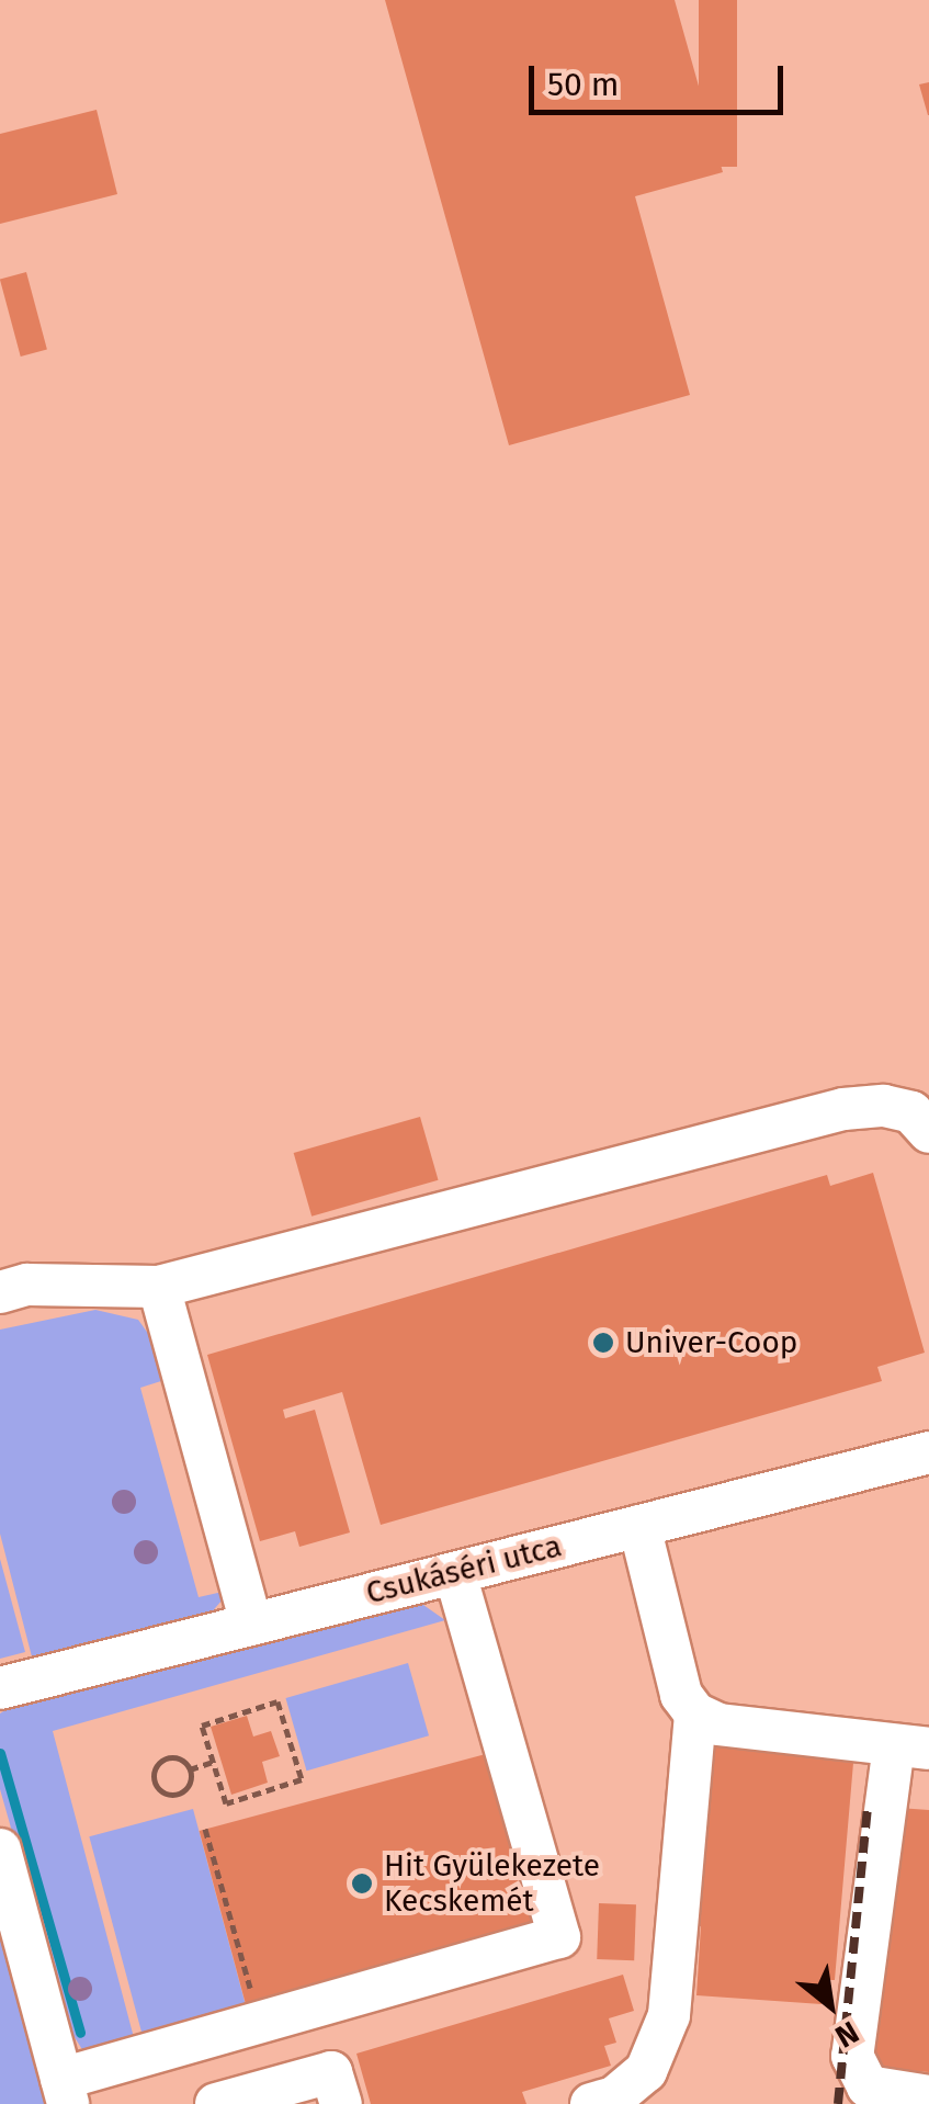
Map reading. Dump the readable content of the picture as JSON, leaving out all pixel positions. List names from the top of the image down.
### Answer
{
  "streets": {
    "street": ["Csukáséri utca"]
  },
  "places": ["Univer-Coop", "Hit Gyülekezete Kecskemét"],
  "scale_bar": "50 m",
  "north": "bottom right"
}
